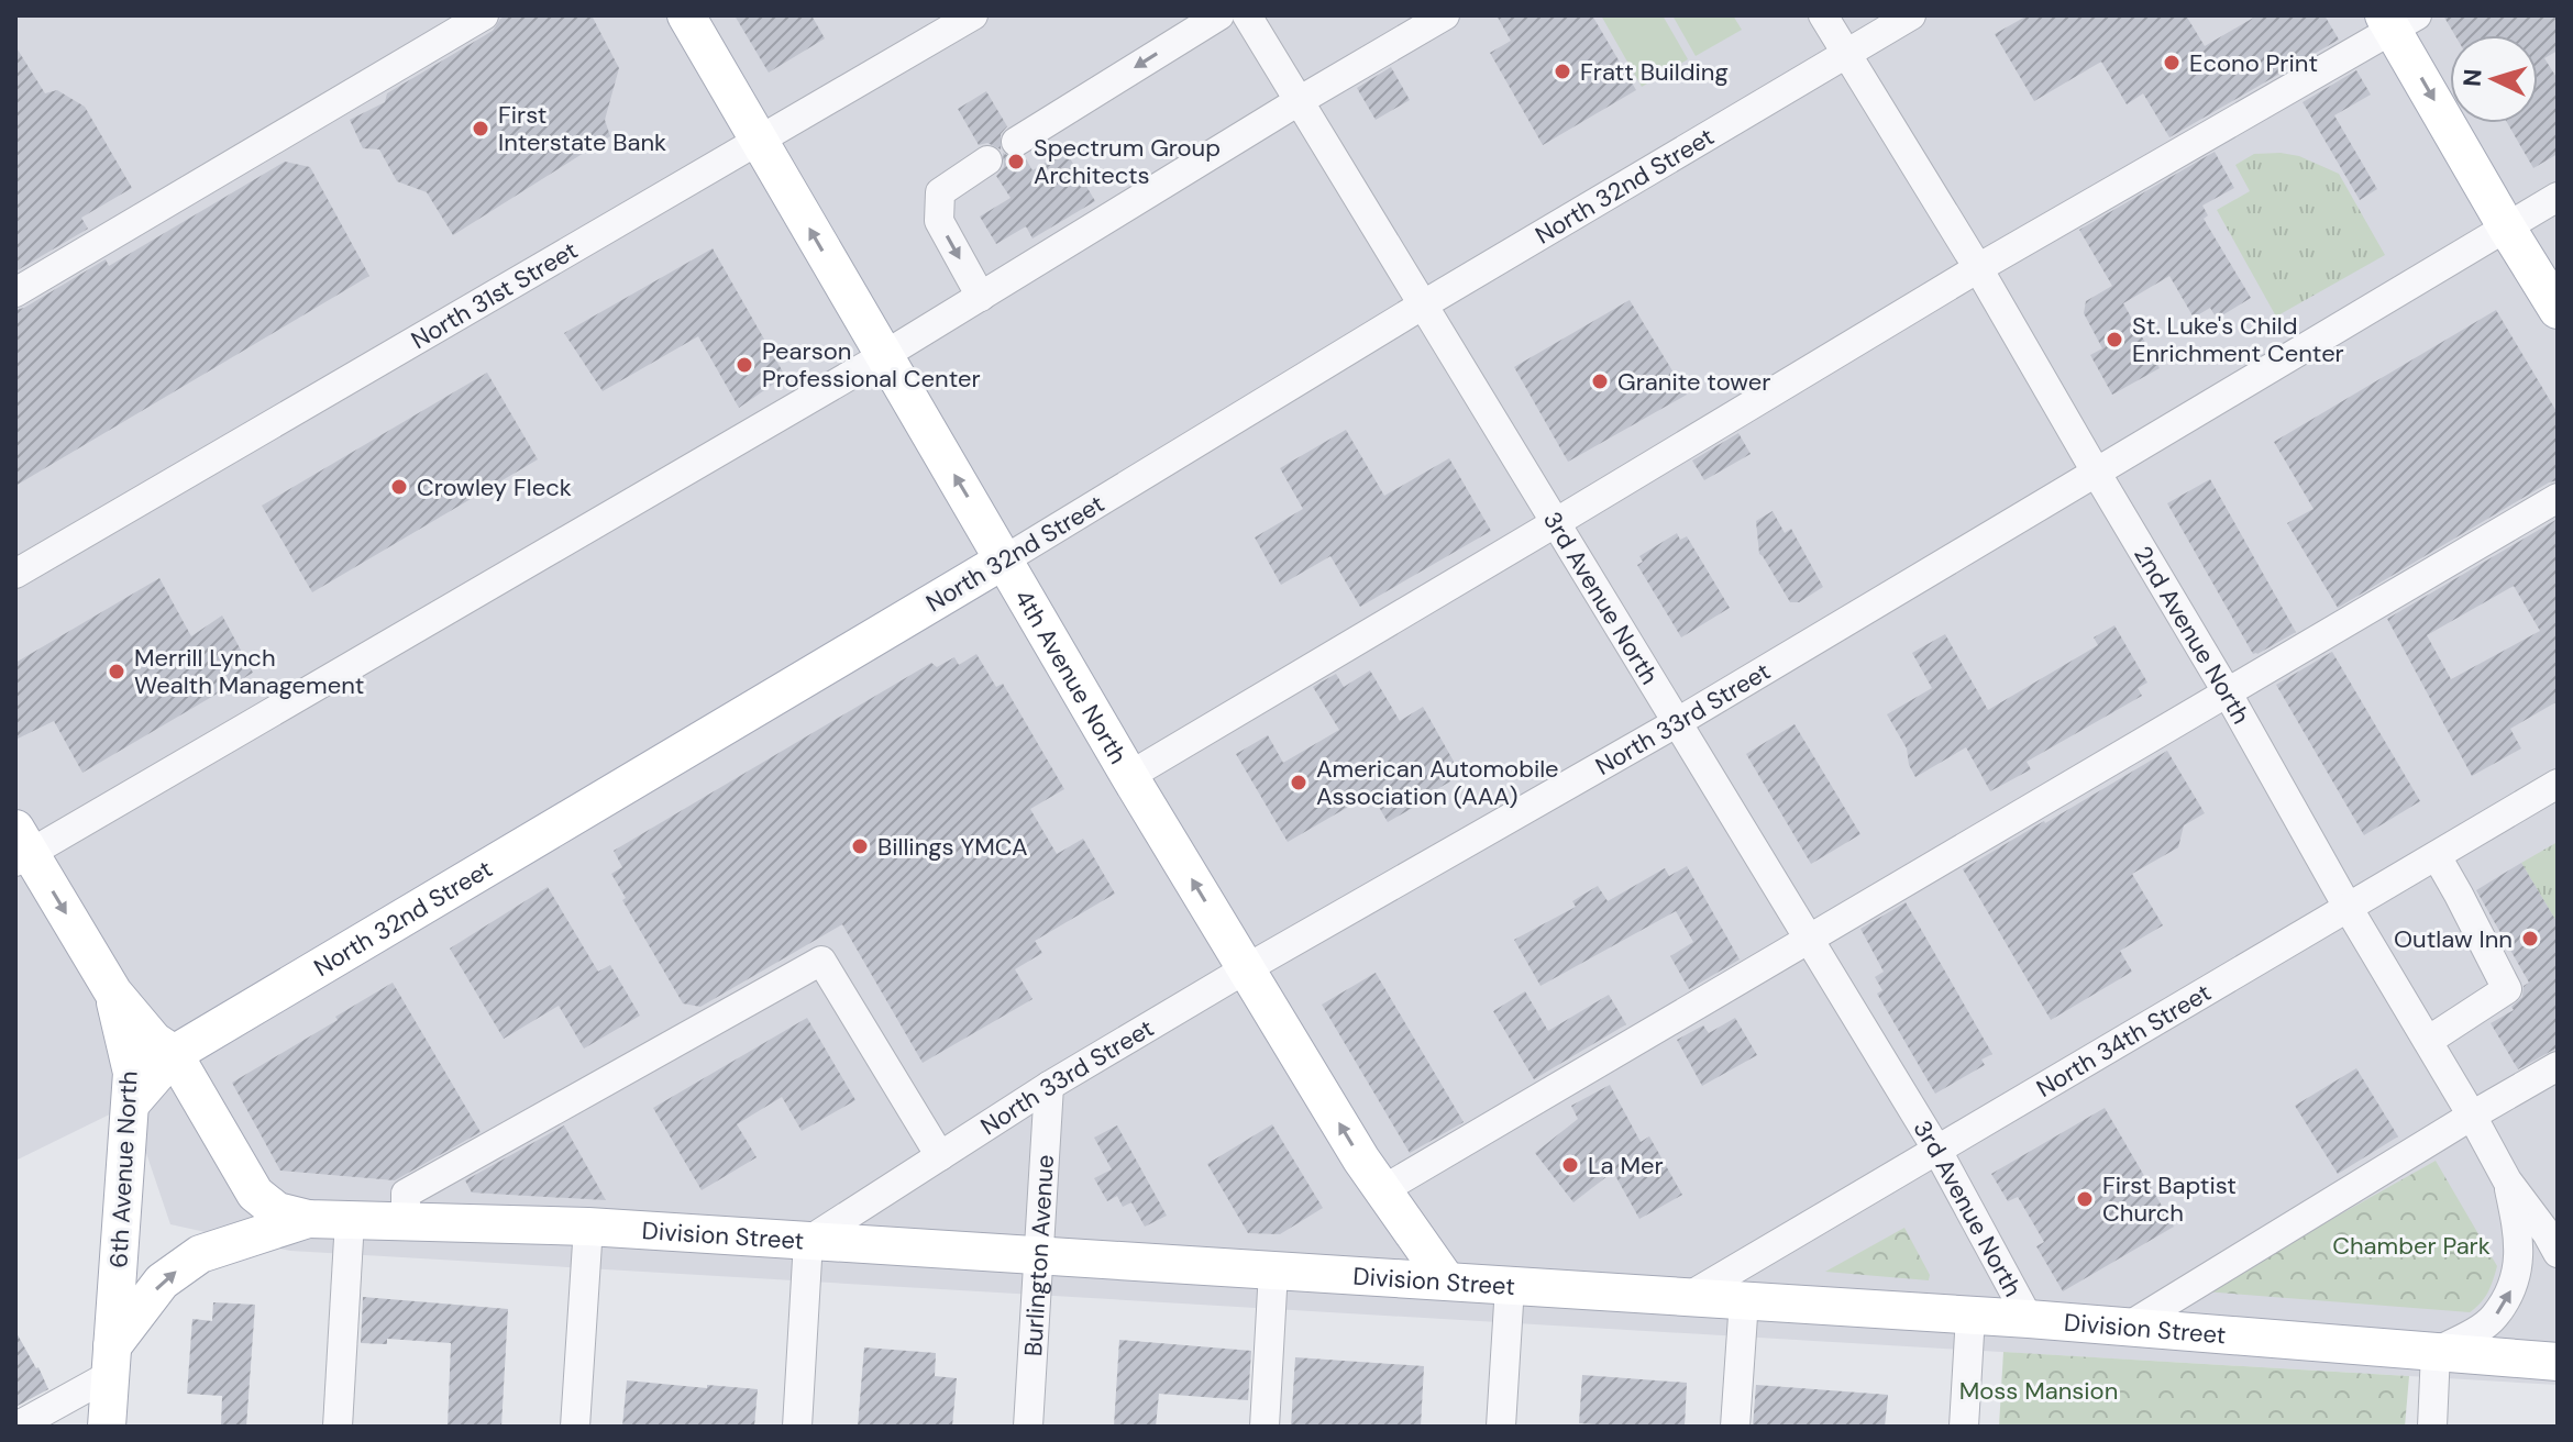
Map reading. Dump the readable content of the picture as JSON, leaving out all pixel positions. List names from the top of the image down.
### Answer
{
  "streets": {
    "main road": [
      "North 32nd Street",
      "4th Avenue North",
      "6th Avenue North",
      "Division Street"
    ],
    "street": [
      "North 31st Street",
      "3rd Avenue North",
      "2nd Avenue North",
      "North 33rd Street",
      "North 34th Street",
      "Burlington Avenue"
    ]
  },
  "crossings": [
    ["North 32nd Street", "3rd Avenue North"],
    ["North 32nd Street", "2nd Avenue North"],
    ["North 32nd Street", "4th Avenue North"],
    ["North 32nd Street", "6th Avenue North"],
    ["North 31st Street", "4th Avenue North"],
    ["3rd Avenue North", "North 33rd Street"],
    ["3rd Avenue North", "North 34th Street"],
    ["3rd Avenue North", "Division Street"],
    ["2nd Avenue North", "North 33rd Street"],
    ["2nd Avenue North", "North 34th Street"],
    ["4th Avenue North", "North 33rd Street"],
    ["4th Avenue North", "Division Street"],
    ["North 33rd Street", "Division Street"],
    ["North 33rd Street", "Burlington Avenue"],
    ["North 34th Street", "Division Street"],
    ["6th Avenue North", "Division Street"],
    ["Division Street", "Burlington Avenue"]
  ],
  "one_way": ["4th Avenue North"],
  "parks": ["Chamber Park", "Moss Mansion"],
  "places": [
    "Econo Print",
    "Fratt Building",
    "First Interstate Bank",
    "Spectrum Group Architects",
    "St. Luke's Child Enrichment Center",
    "Pearson Professional Center",
    "Granite tower",
    "Crowley Fleck",
    "Merrill Lynch Wealth Management",
    "American Automobile Association (AAA)",
    "Billings YMCA",
    "Outlaw Inn",
    "La Mer",
    "First Baptist Church"
  ],
  "north": "left"
}
